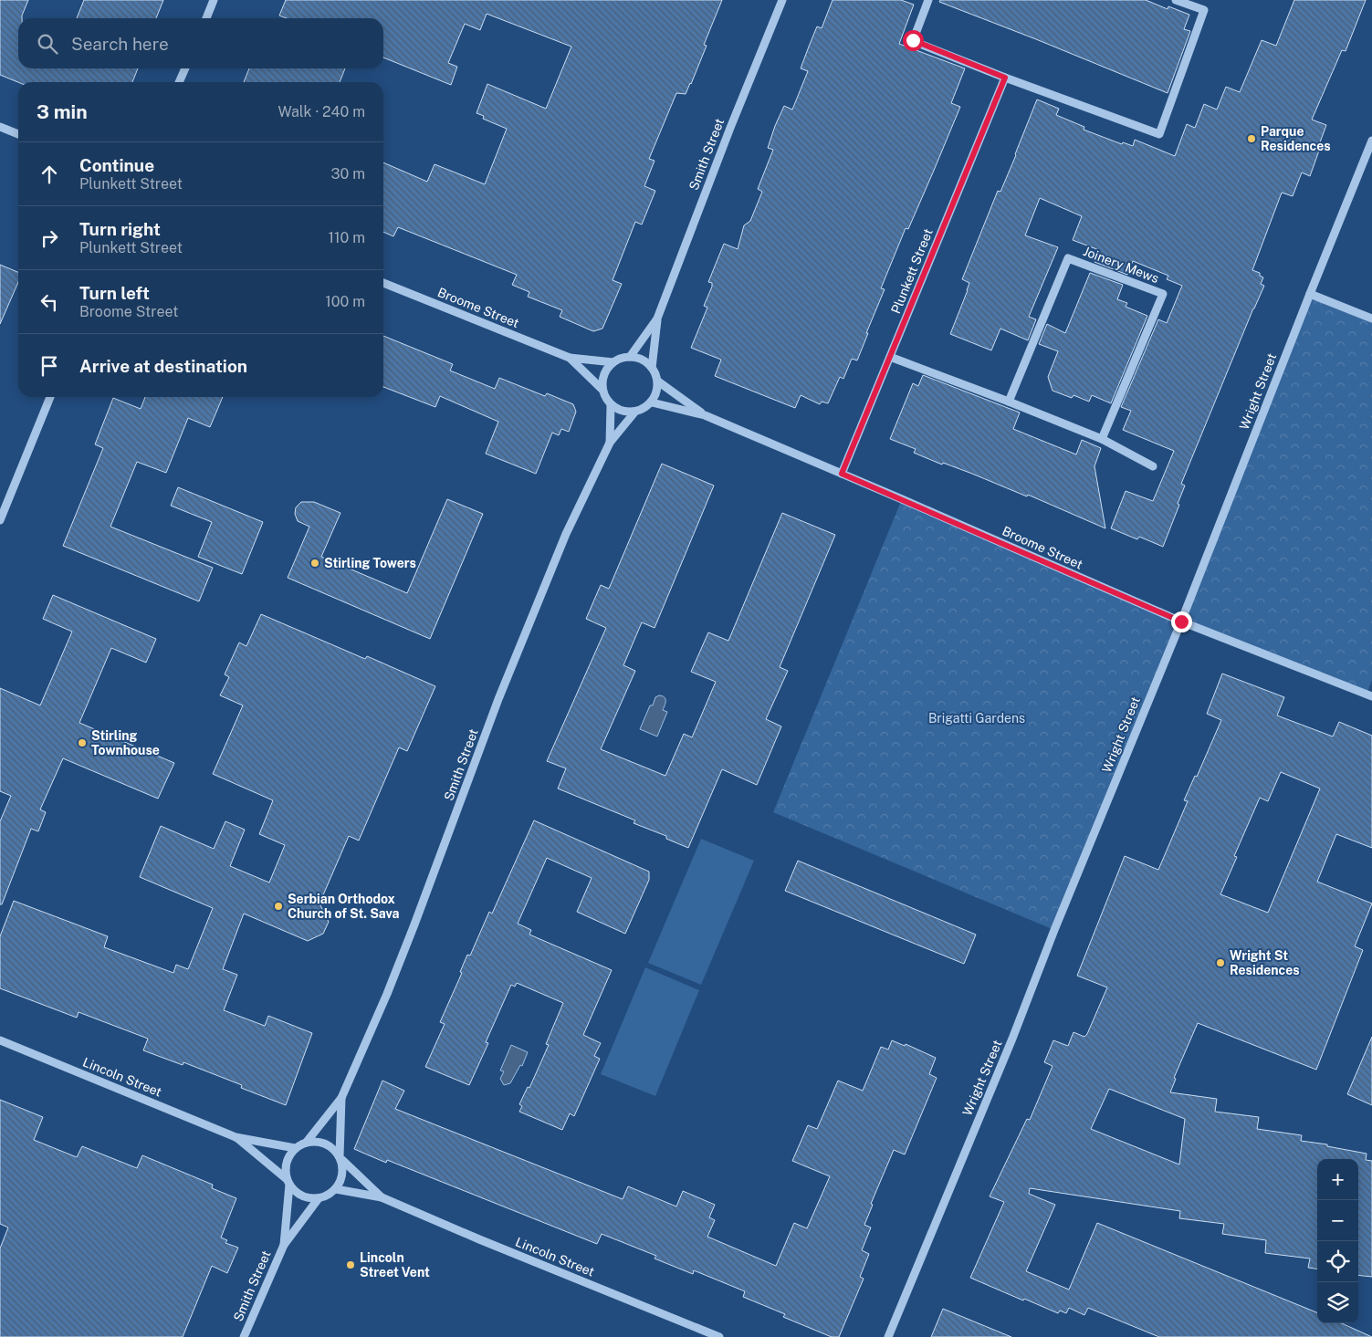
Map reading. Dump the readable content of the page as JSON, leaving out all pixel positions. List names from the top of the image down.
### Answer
{
  "streets": {
    "street": [
      "Smith Street",
      "Joinery Mews",
      "Plunkett Street",
      "Broome Street",
      "Wright Street",
      "Lincoln Street"
    ]
  },
  "crossings": [
    ["Smith Street", "Broome Street"],
    ["Smith Street", "Lincoln Street"],
    ["Plunkett Street", "Broome Street"],
    ["Broome Street", "Wright Street"]
  ],
  "parks": ["Brigatti Gardens"],
  "places": [
    "Parque Residences",
    "Stirling Towers",
    "Stirling Townhouse",
    "Serbian Orthodox Church of St. Sava",
    "Wright St Residences",
    "Lincoln Street Vent"
  ],
  "page": {
    "search": "Search here",
    "heading": ["3 min", "Walk · 240 m"],
    "list": [
      ["Continue", "Plunkett Street", "30 m"],
      ["Turn right", "Plunkett Street", "110 m"],
      ["Turn left", "Broome Street", "100 m"],
      "Arrive at destination"
    ],
    "map_buttons": ["+", "−"]
  }
}
